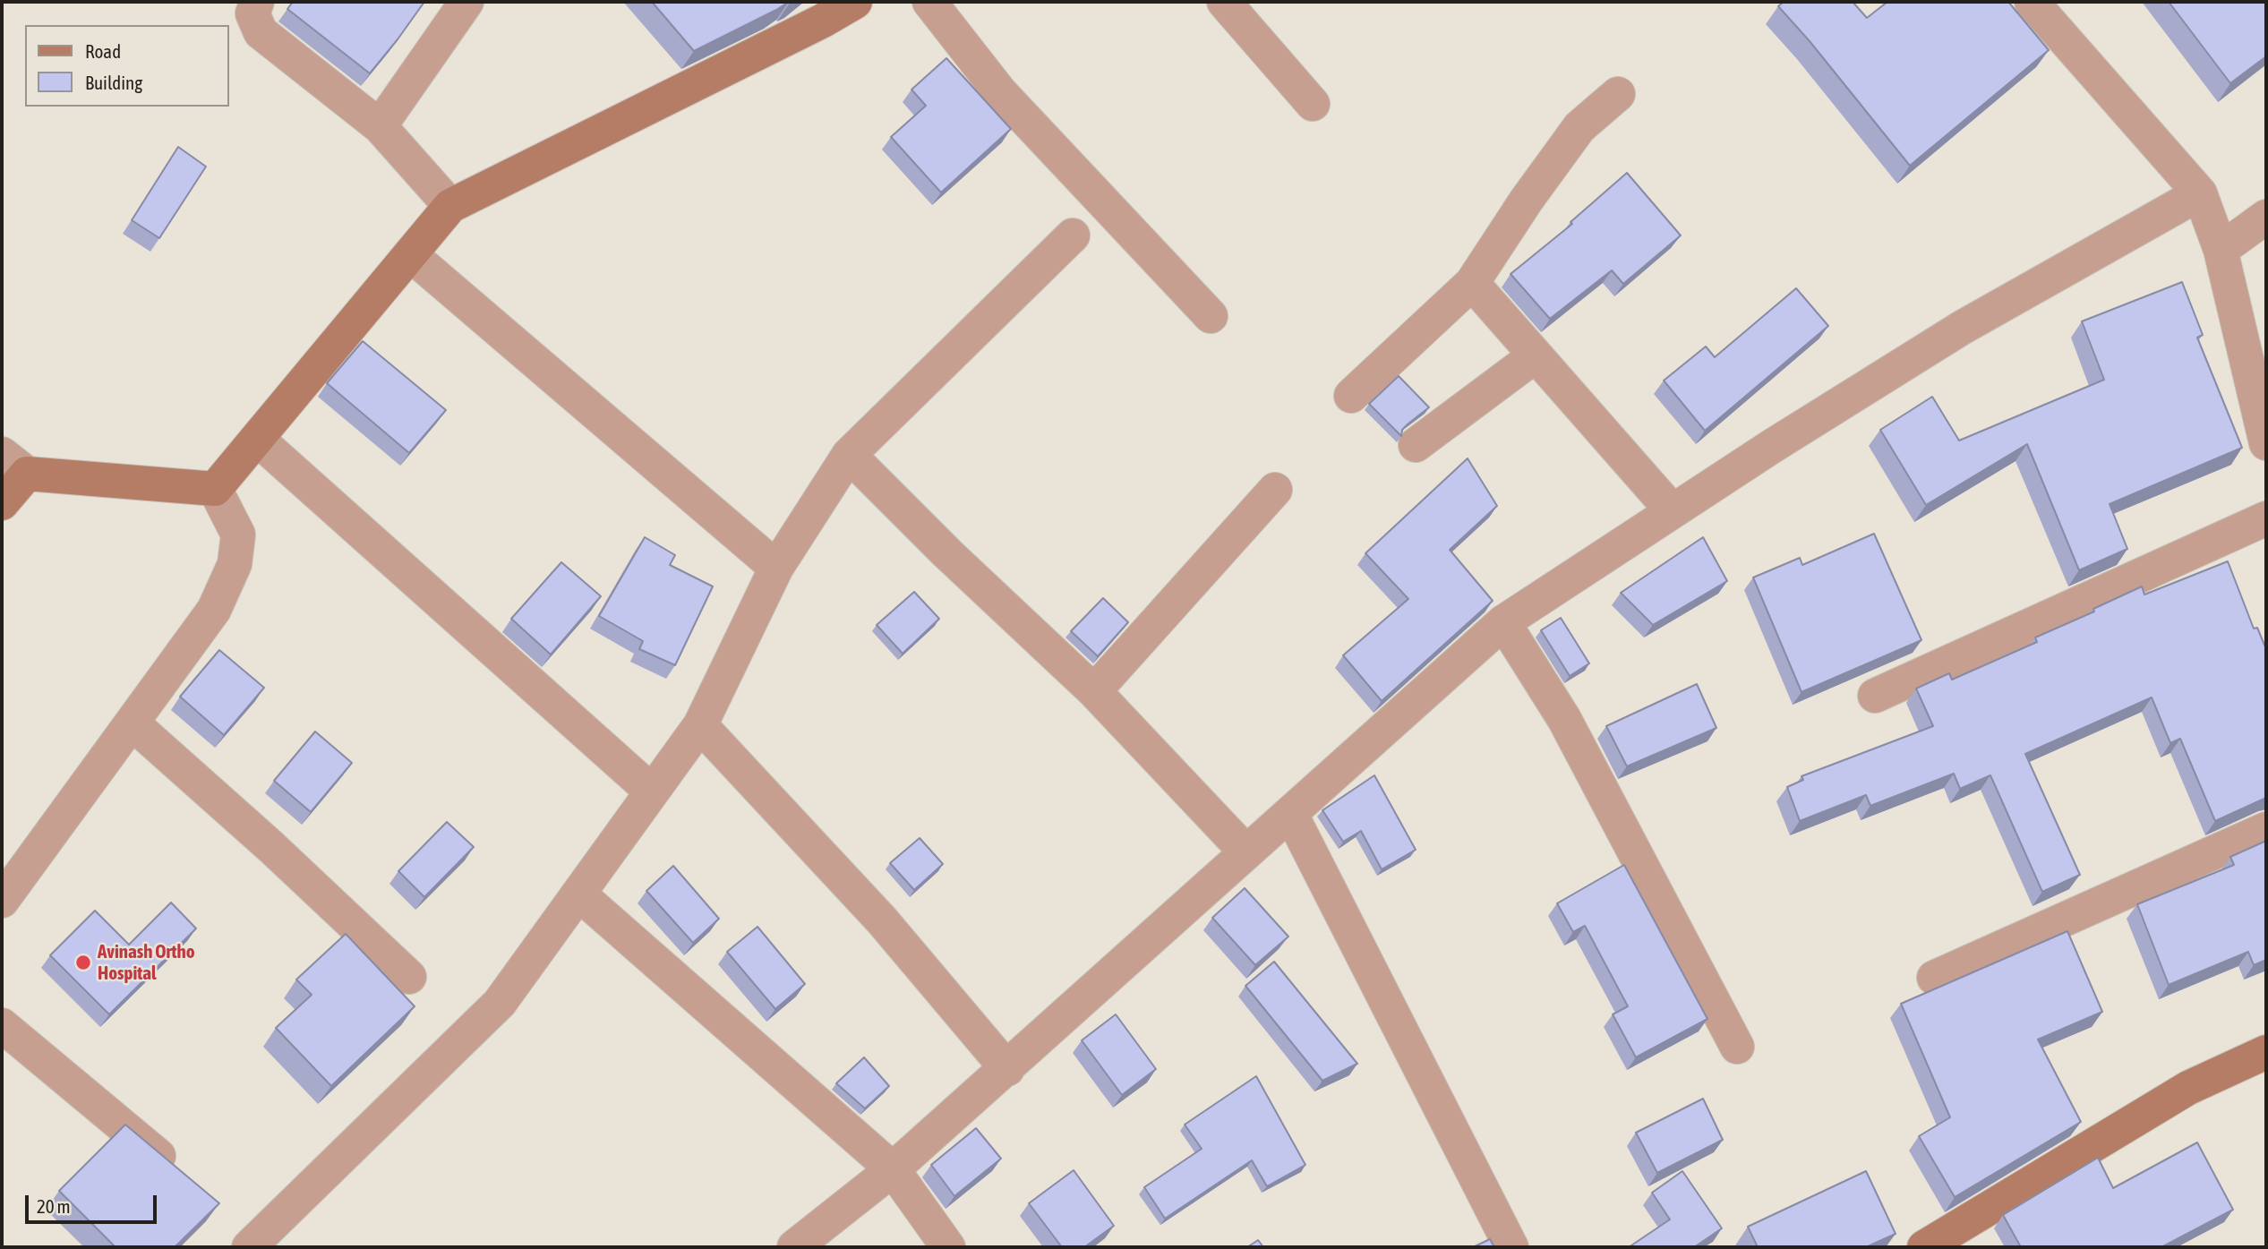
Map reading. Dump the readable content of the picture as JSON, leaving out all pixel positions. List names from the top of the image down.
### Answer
{
  "places": ["Avinash Ortho Hospital"],
  "legend": ["Road", "Building"],
  "scale_bar": "20 m"
}
